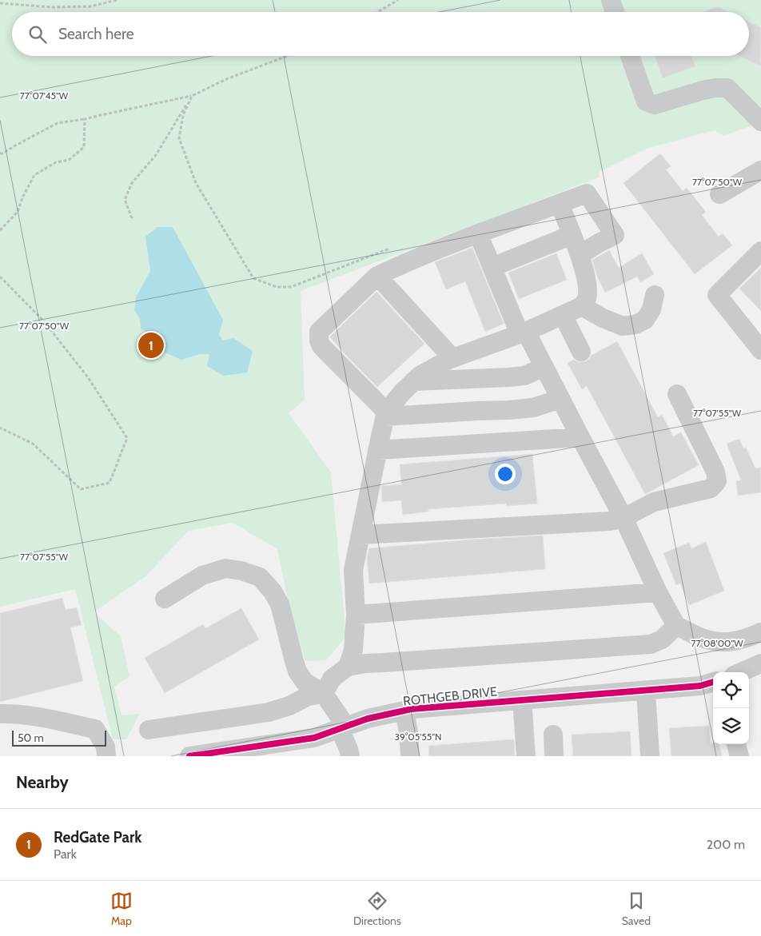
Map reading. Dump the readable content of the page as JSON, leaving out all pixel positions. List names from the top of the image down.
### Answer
{
  "streets": {
    "street": ["ROTHGEB DRIVE"]
  },
  "scale_bar": "50 m",
  "page": {
    "search": "Search here",
    "pins": "1",
    "scale": "50 m",
    "heading": "Nearby",
    "list": [
      {
        "mark": "1",
        "name": "RedGate Park",
        "note": "Park",
        "value": "200 m"
      }
    ],
    "nav": ["Map", "Directions", "Saved"]
  },
  "coordinates": [
    "77°07'45\"W",
    "77°07'50\"W",
    "77°07'55\"W",
    "77°08'00\"W",
    "39°05'55\"N"
  ]
}
